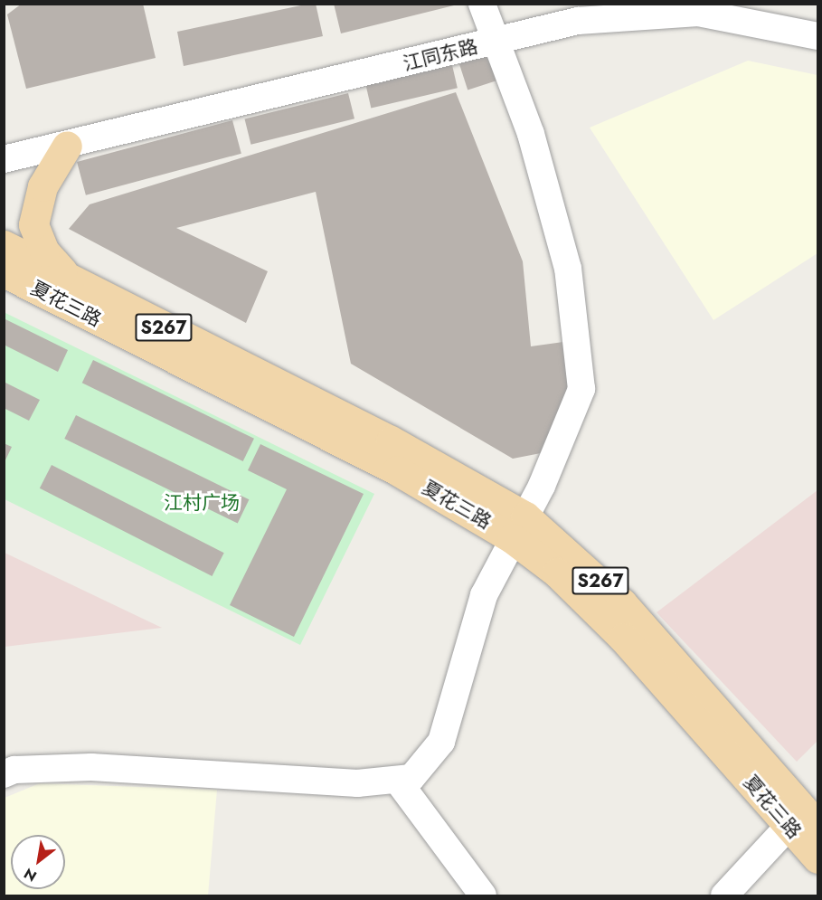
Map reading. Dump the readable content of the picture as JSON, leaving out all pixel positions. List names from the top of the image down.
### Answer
{
  "streets": {
    "main road": ["夏花三路", "S267"],
    "street": ["江同东路"]
  },
  "parks": ["江村广场"],
  "north": "bottom left"
}
